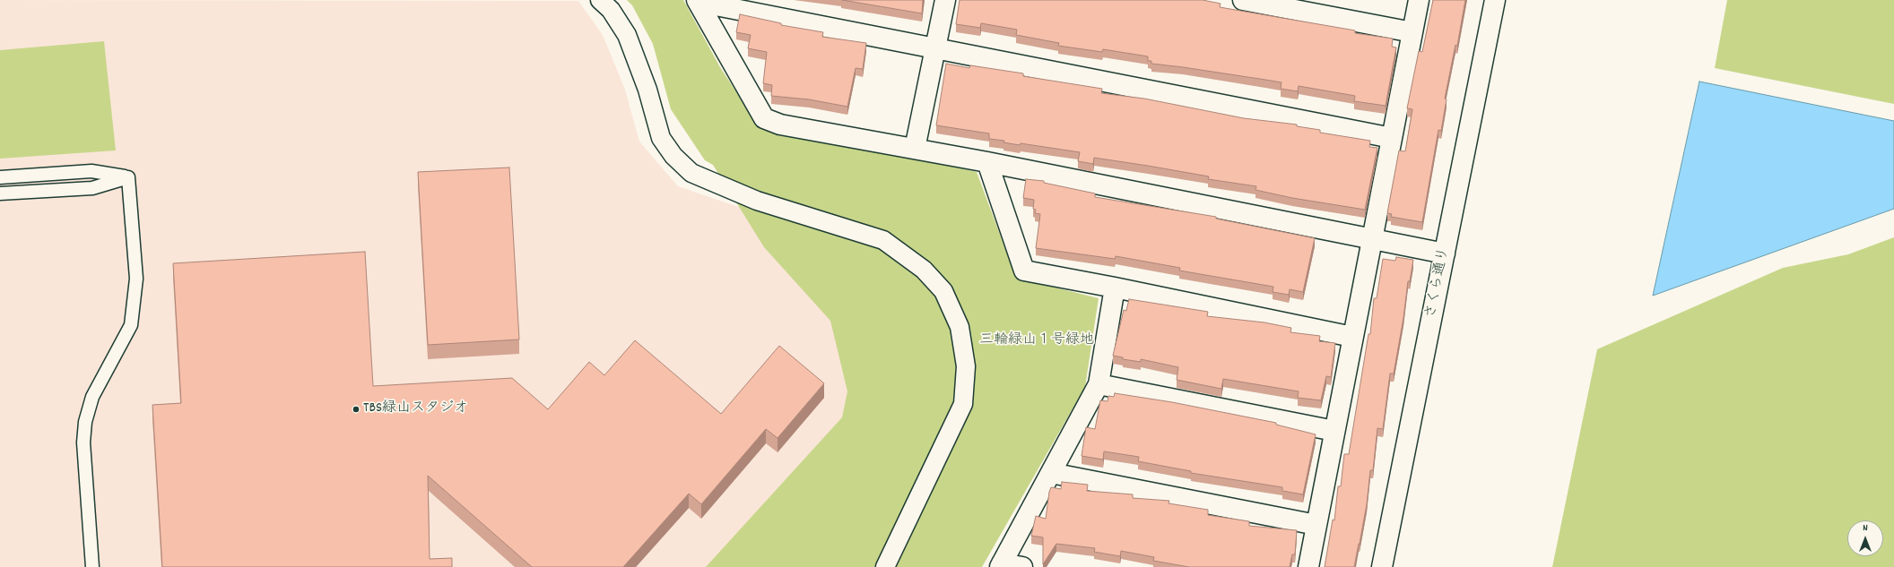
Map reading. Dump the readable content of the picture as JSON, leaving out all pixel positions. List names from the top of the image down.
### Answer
{
  "streets": {
    "street": ["さくら通り"]
  },
  "parks": ["三輪緑山１号緑地"],
  "places": ["TBS緑山スタジオ"],
  "north": "top"
}
